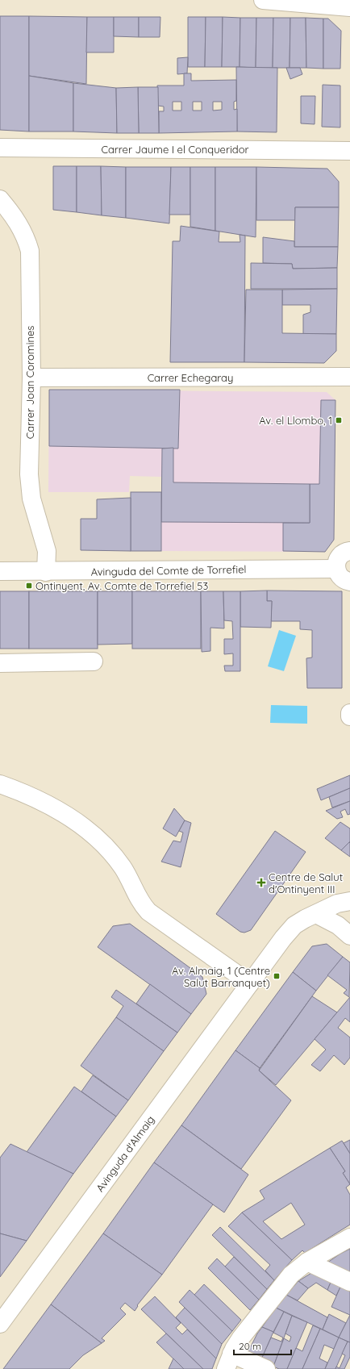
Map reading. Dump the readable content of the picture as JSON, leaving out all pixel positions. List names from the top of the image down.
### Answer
{
  "streets": {
    "street": [
      "Carrer Jaume I el Conqueridor",
      "Carrer Echegaray",
      "Carrer Joan Coromines",
      "Avinguda del Comte de Torrefiel",
      "Avinguda d'Almaig"
    ]
  },
  "crossings": [
    ["Carrer Echegaray", "Carrer Joan Coromines"],
    ["Carrer Joan Coromines", "Avinguda del Comte de Torrefiel"]
  ],
  "places": {
    "transit": ["Av. el Llombo, 1", "Ontinyent, Av. Comte de Torrefiel 53", "Av. Almaig, 1 (Centre Salut Barranquet)"],
    "health": ["Centre de Salut d'Ontinyent III"]
  },
  "scale_bar": "20 m"
}
